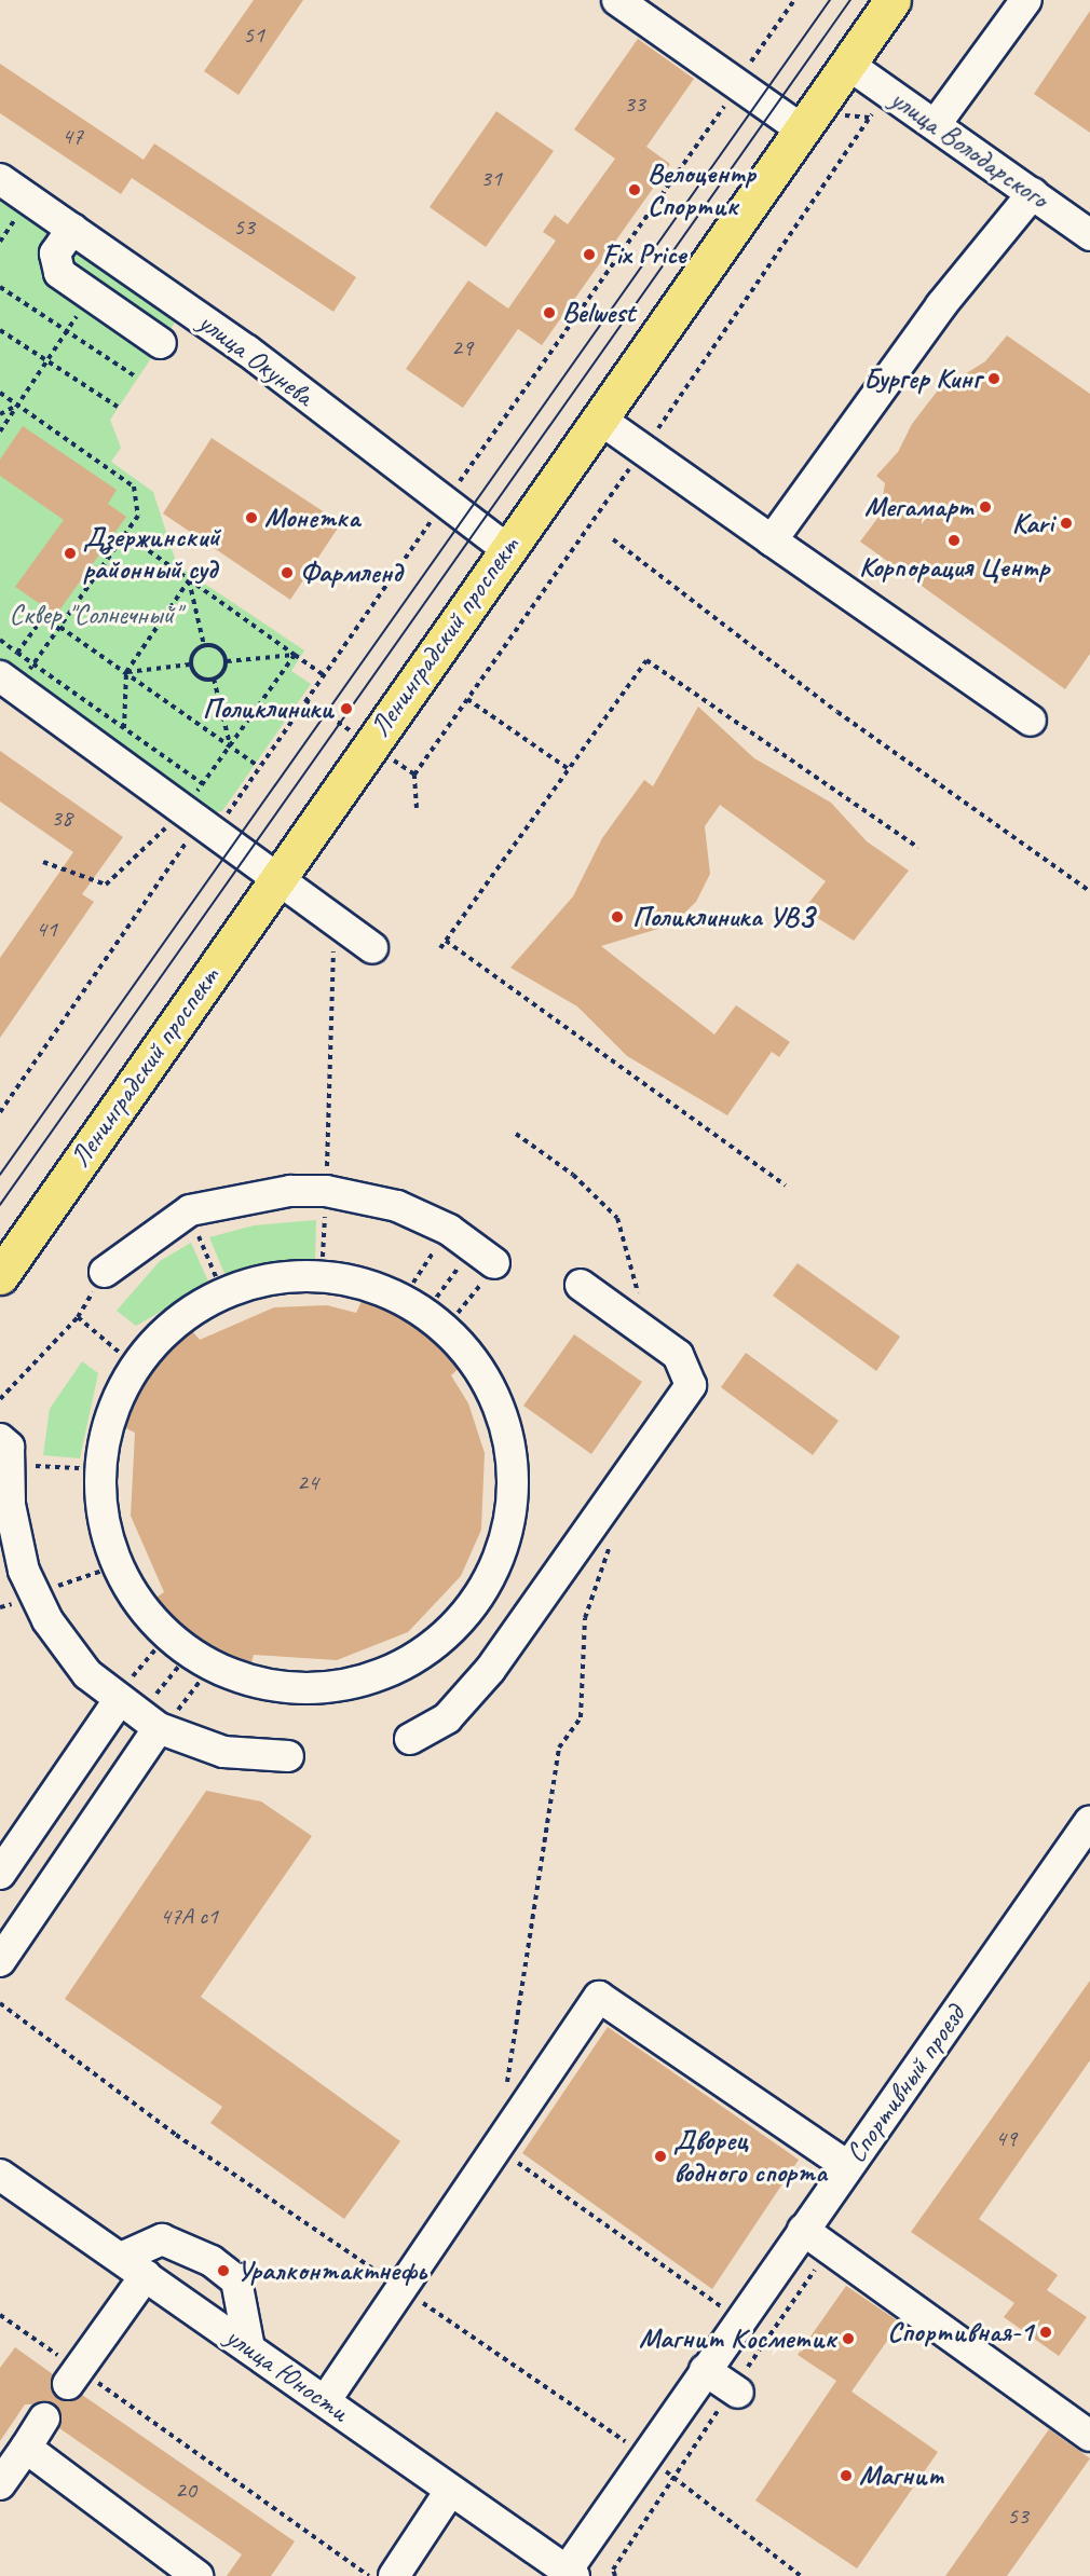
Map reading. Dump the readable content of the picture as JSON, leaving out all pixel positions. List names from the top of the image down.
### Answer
{
  "streets": {
    "main road": ["Ленинградский проспект"],
    "street": [
      "улица Володарского",
      "улица Окунева",
      "Спортивный проезд",
      "улица Юности"
    ]
  },
  "crossings": [
    ["улица Володарского", "Ленинградский проспект"],
    ["улица Окунева", "Ленинградский проспект"],
    ["Спортивный проезд", "улица Юности"]
  ],
  "parks": ["Сквер \"Солнечный\""],
  "places": [
    "Велоцентр Спортик",
    "Fix Price",
    "Belwest",
    "Бургер Кинг",
    "Мегамарт",
    "Монетка",
    "Kari",
    "Корпорация Центр",
    "Дзержинский районный суд",
    "Фармленд",
    "Поликлиники",
    "Поликлиника УВЗ",
    "Дворец водного спорта",
    "Уралконтактнефь",
    "Спортивная-1",
    "Магнит Косметик",
    "Магнит"
  ],
  "house_numbers": [
    "51",
    "33",
    "47",
    "31",
    "53",
    "29",
    "38",
    "41",
    "24",
    "47А с1",
    "49",
    "20",
    "53"
  ]
}
